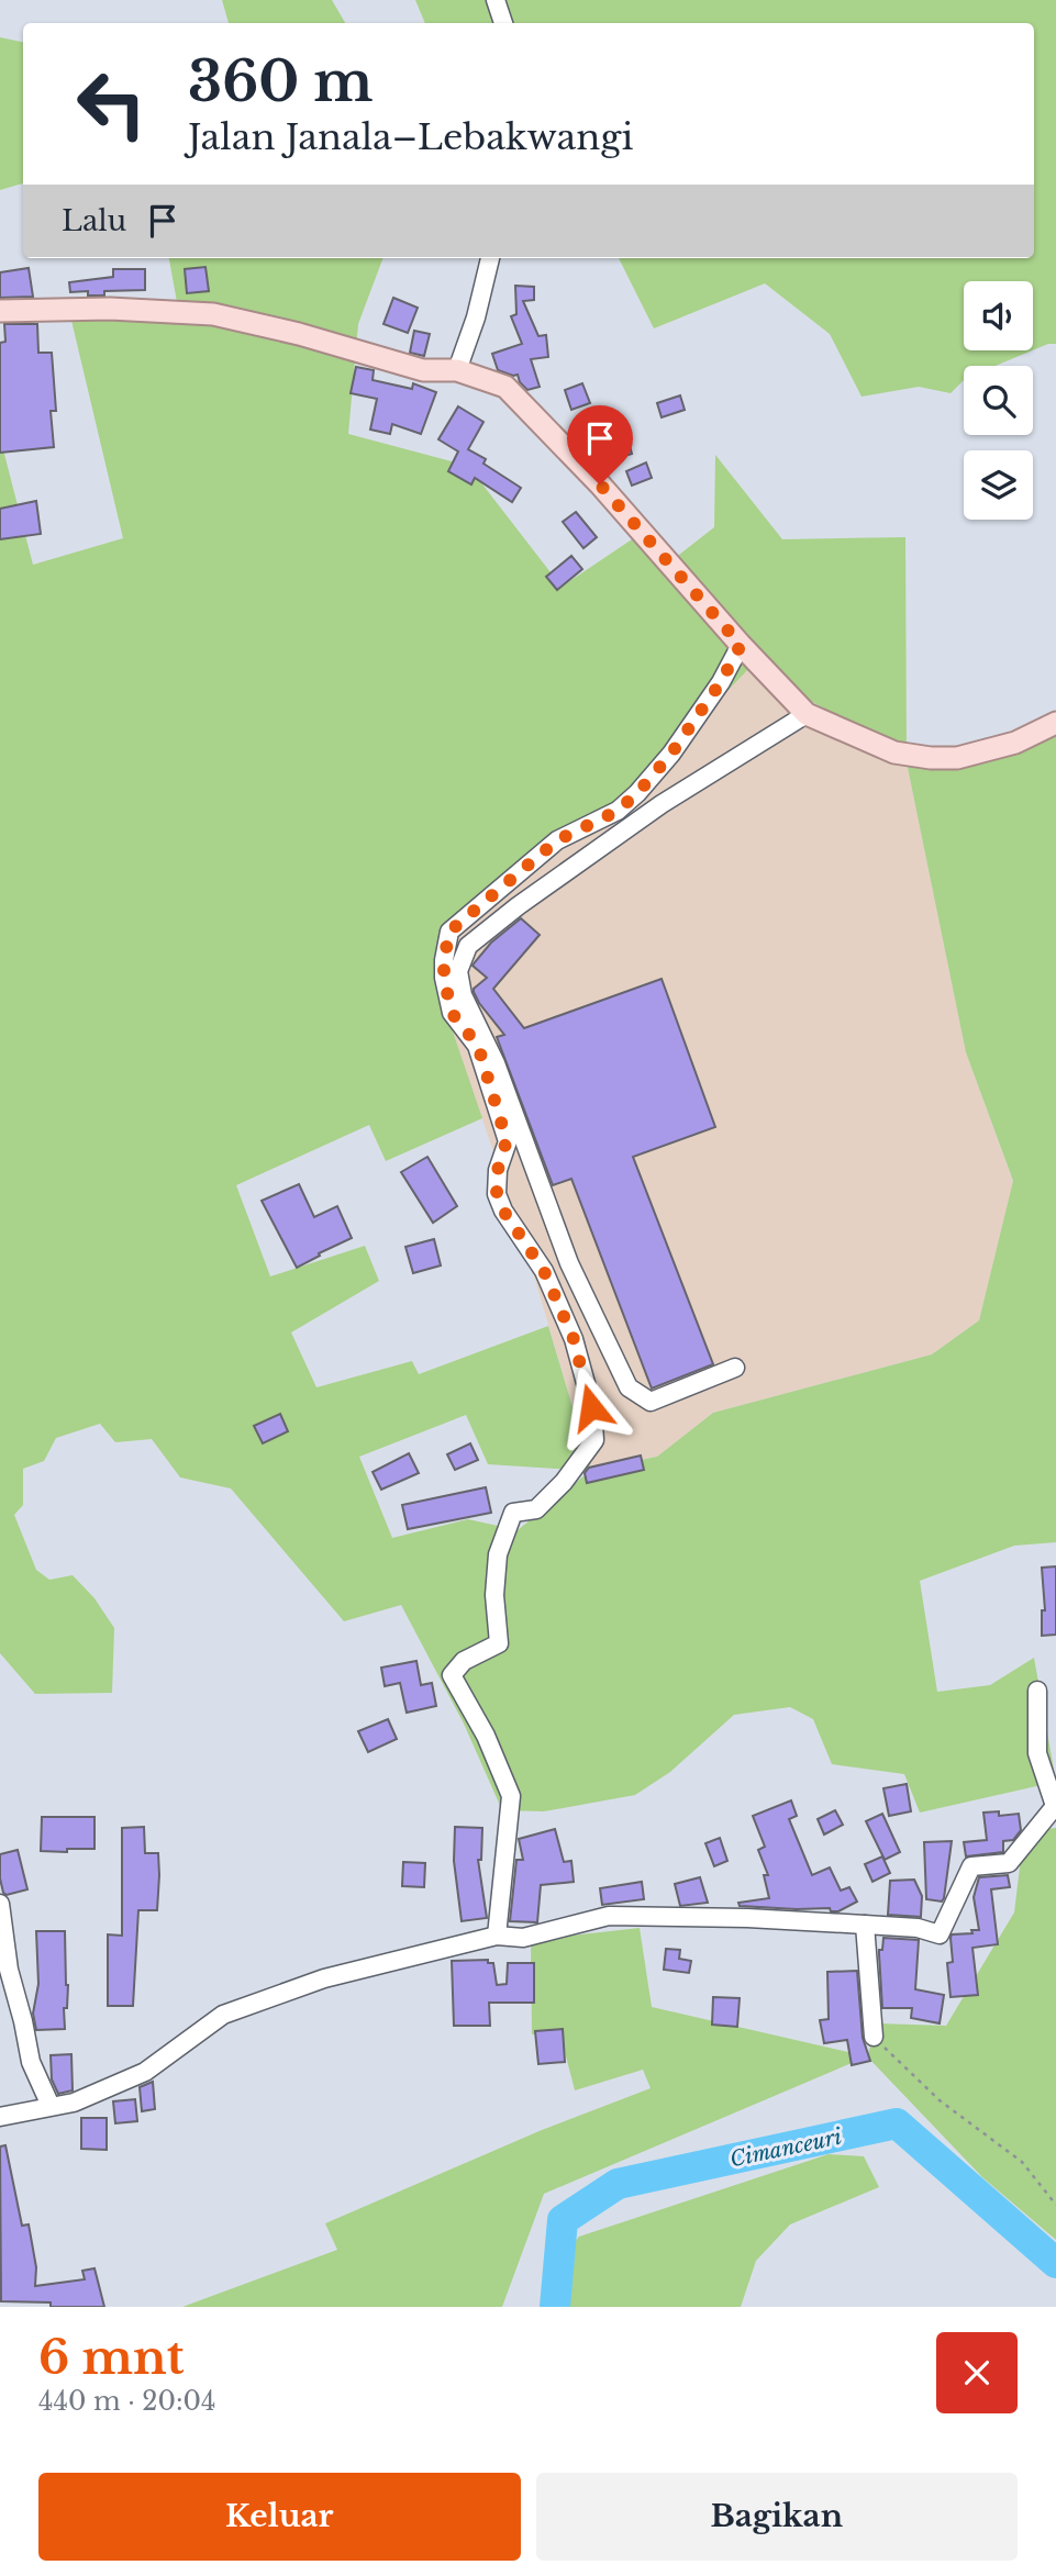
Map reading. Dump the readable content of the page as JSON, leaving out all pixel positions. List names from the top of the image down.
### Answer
{
  "water": ["Cimanceuri"],
  "page": {
    "turn": ["360 m", "Jalan Janala–Lebakwangi"],
    "then": "Lalu",
    "heading": ["6 mnt", "440 m · 20:04"],
    "buttons": ["Keluar", "Bagikan"]
  }
}
